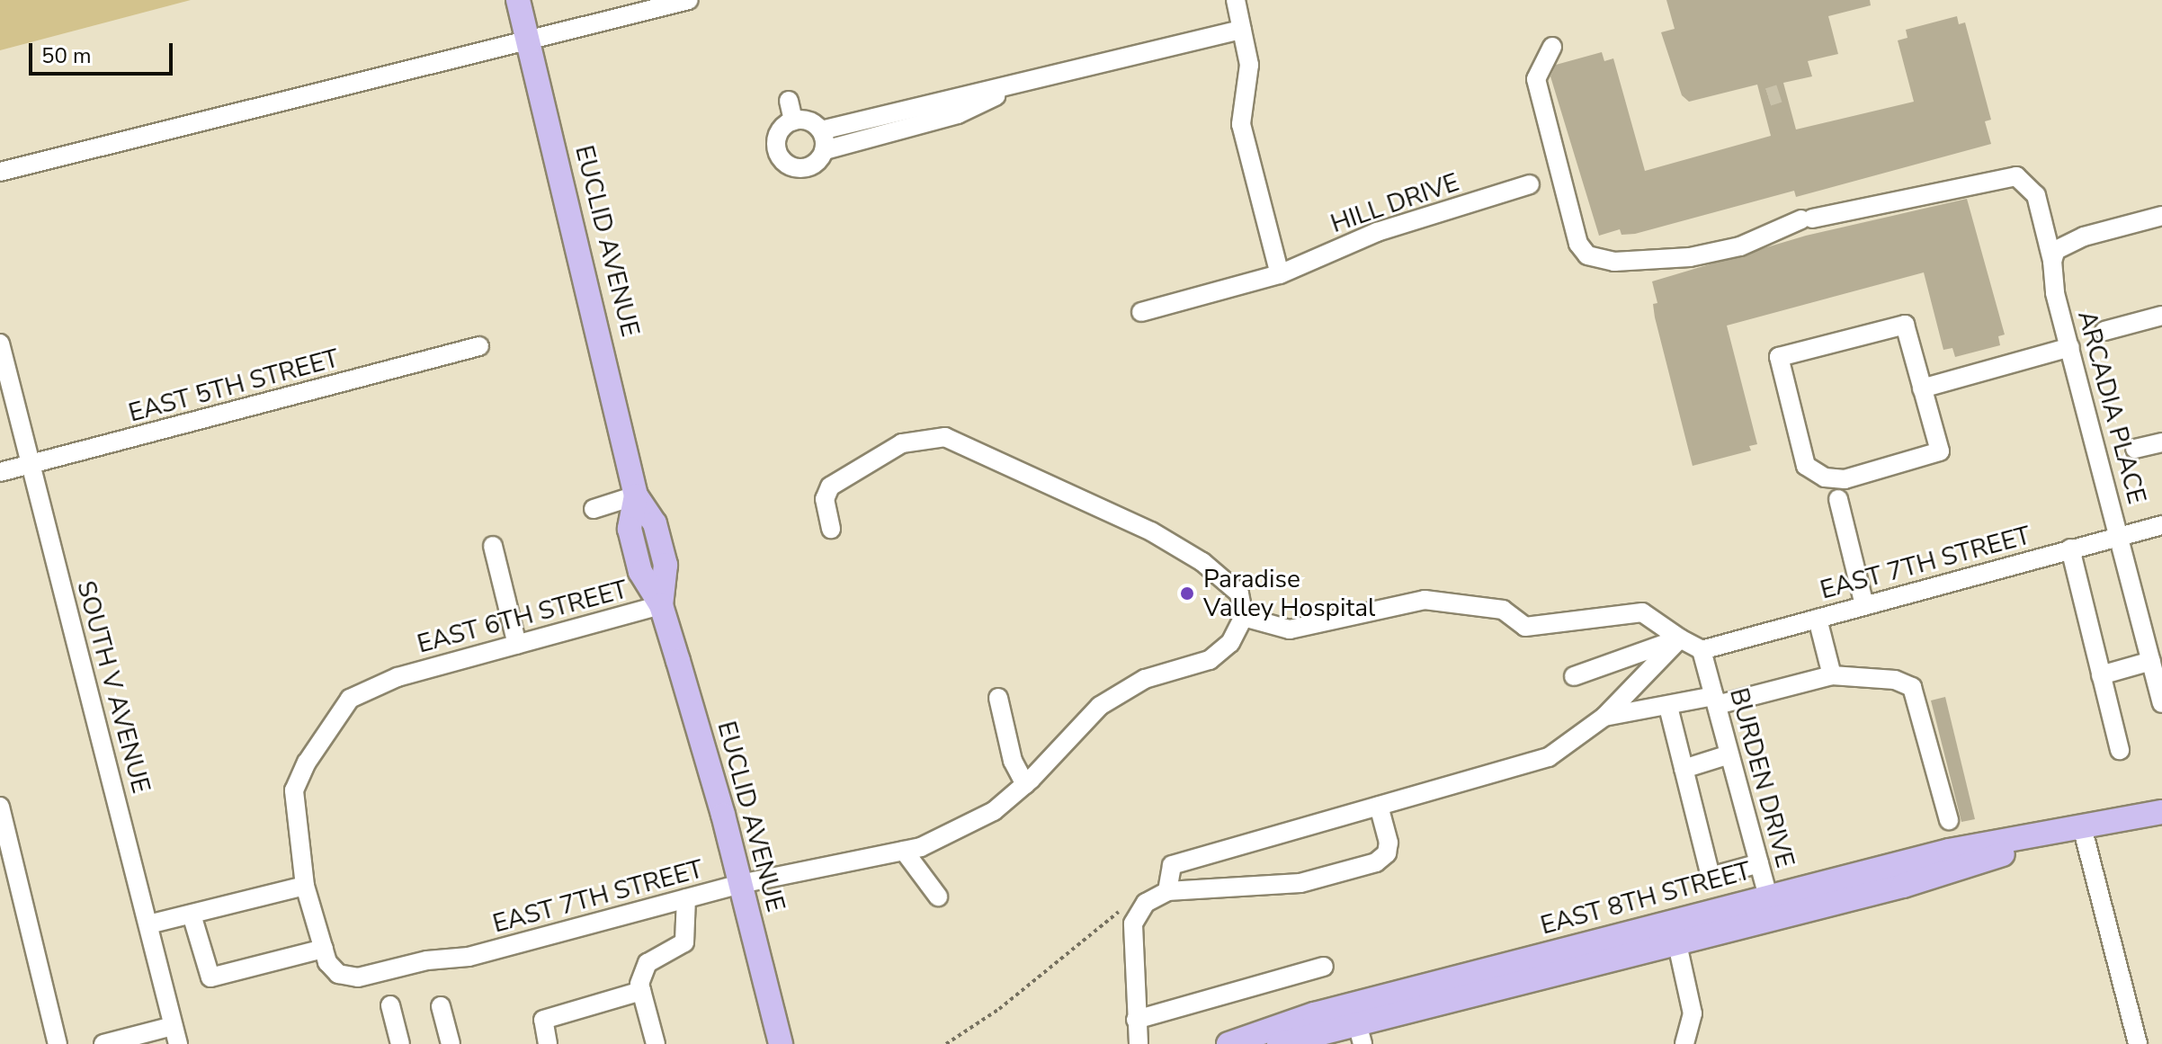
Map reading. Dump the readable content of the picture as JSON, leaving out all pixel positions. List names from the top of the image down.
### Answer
{
  "streets": {
    "main road": ["EUCLID AVENUE", "EAST 8TH STREET"],
    "street": [
      "HILL DRIVE",
      "EAST 5TH STREET",
      "ARCADIA PLACE",
      "EAST 7TH STREET",
      "EAST 6TH STREET",
      "SOUTH V AVENUE",
      "BURDEN DRIVE"
    ]
  },
  "crossings": [
    ["EUCLID AVENUE", "EAST 7TH STREET"],
    ["EUCLID AVENUE", "EAST 6TH STREET"],
    ["EAST 5TH STREET", "SOUTH V AVENUE"],
    ["ARCADIA PLACE", "EAST 7TH STREET"],
    ["EAST 7TH STREET", "EAST 6TH STREET"],
    ["EAST 7TH STREET", "BURDEN DRIVE"],
    ["BURDEN DRIVE", "EAST 8TH STREET"]
  ],
  "places": ["Paradise Valley Hospital"],
  "scale_bar": "50 m"
}
